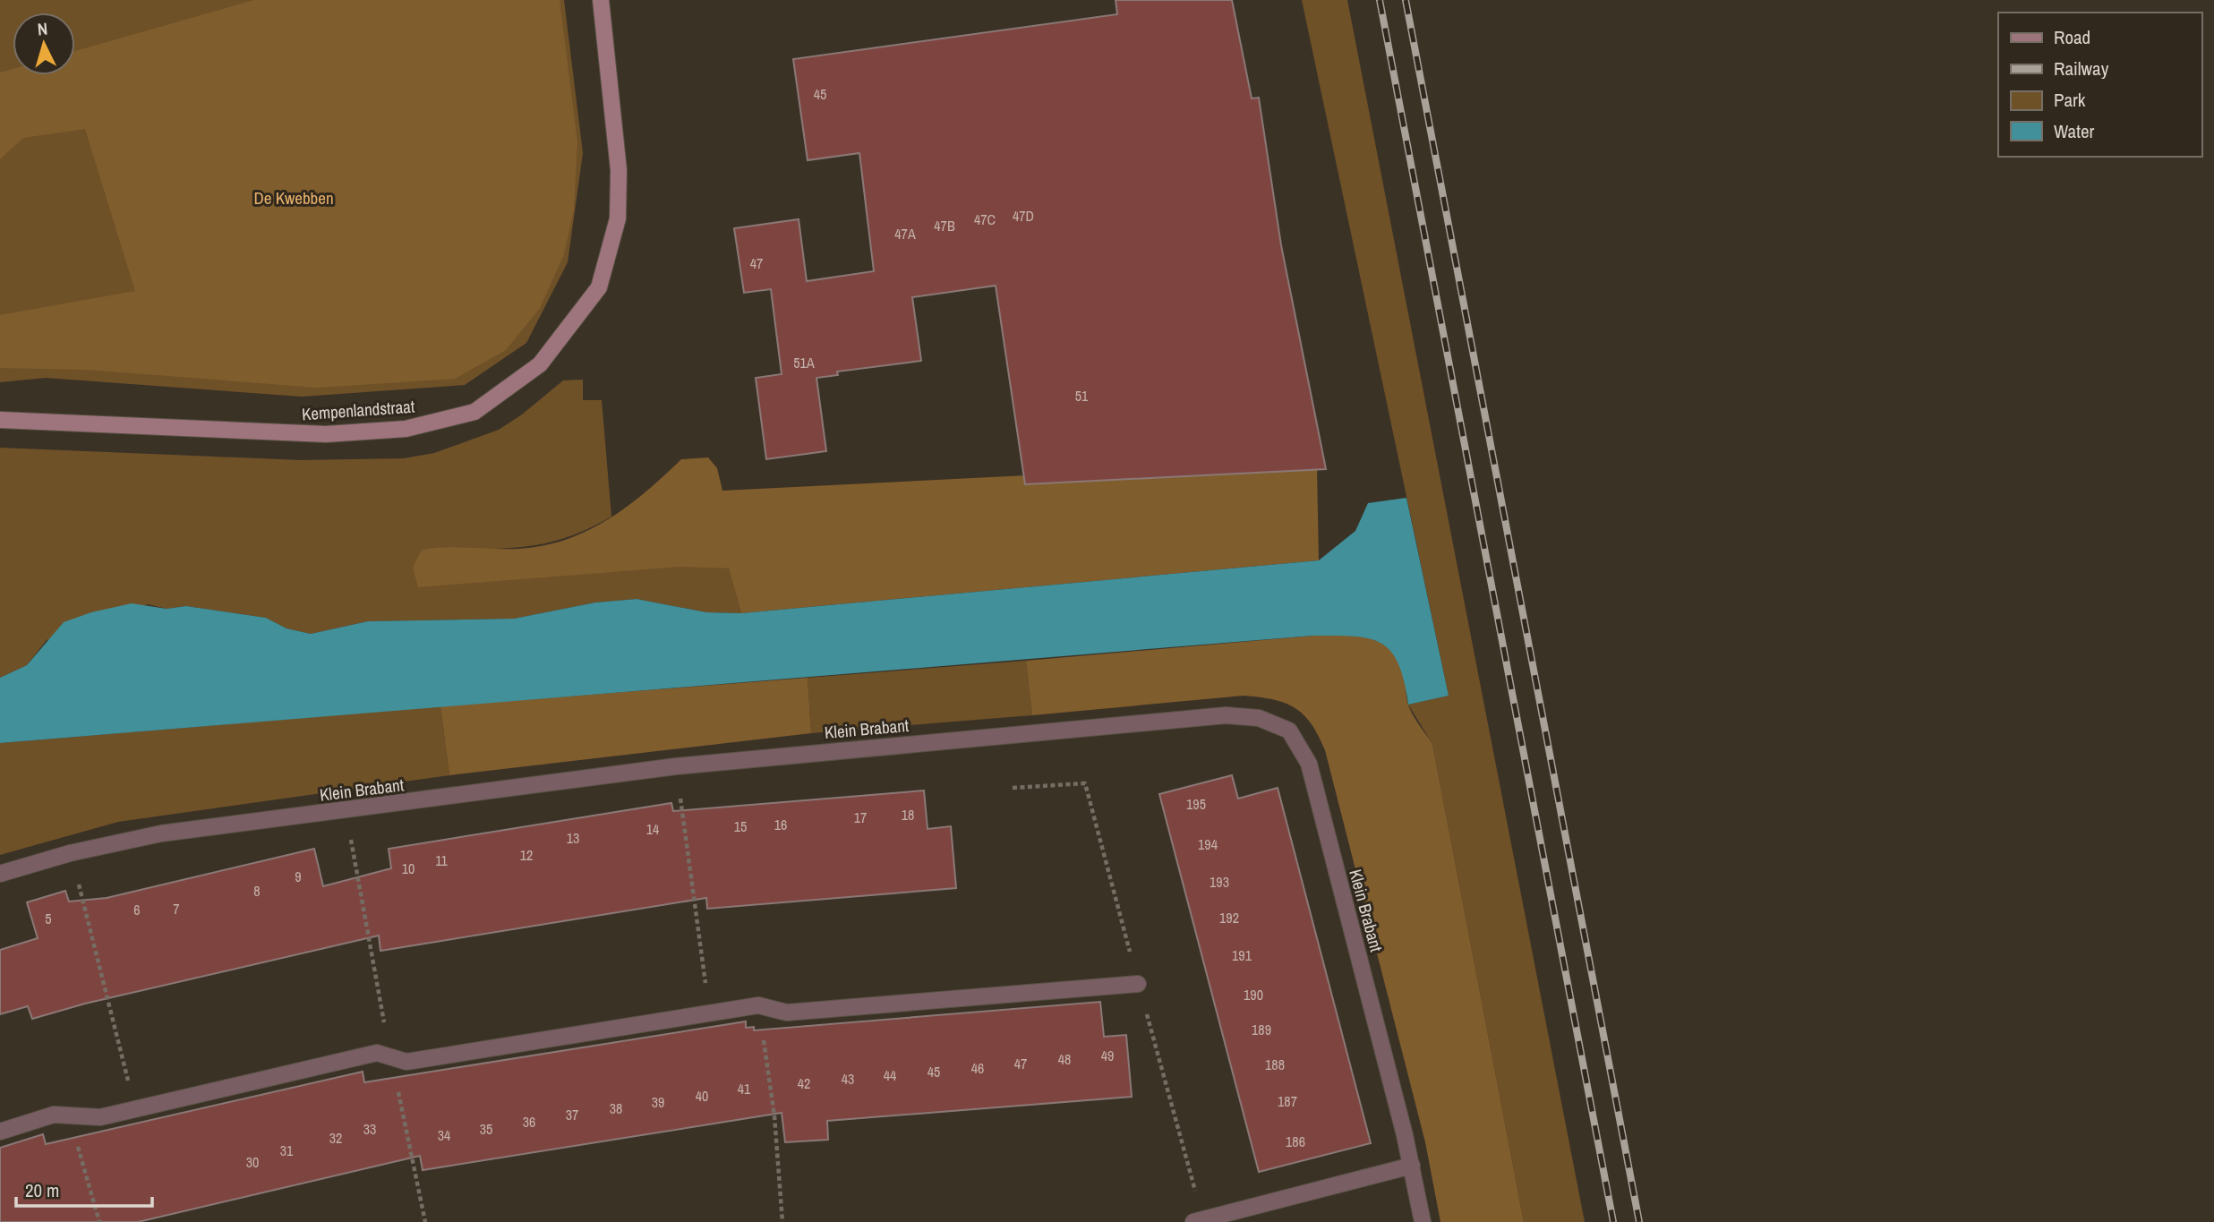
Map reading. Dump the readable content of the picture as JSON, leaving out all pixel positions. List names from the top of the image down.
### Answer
{
  "streets": {
    "street": ["Kempenlandstraat", "Klein Brabant"]
  },
  "parks": ["De Kwebben"],
  "house_numbers": [
    "45",
    "47D",
    "47C",
    "47B",
    "47A",
    "47",
    "51A",
    "51",
    "195",
    "18",
    "17",
    "16",
    "15",
    "14",
    "13",
    "194",
    "12",
    "11",
    "10",
    "9",
    "193",
    "8",
    "7",
    "6",
    "192",
    "5",
    "191",
    "190",
    "189",
    "49",
    "48",
    "47",
    "188",
    "46",
    "45",
    "44",
    "43",
    "42",
    "41",
    "40",
    "187",
    "39",
    "38",
    "37",
    "36",
    "33",
    "35",
    "34",
    "32",
    "186",
    "31",
    "30"
  ],
  "legend": [
    "Road",
    "Railway",
    "Park",
    "Water"
  ],
  "scale_bar": "20 m",
  "north": "top"
}
